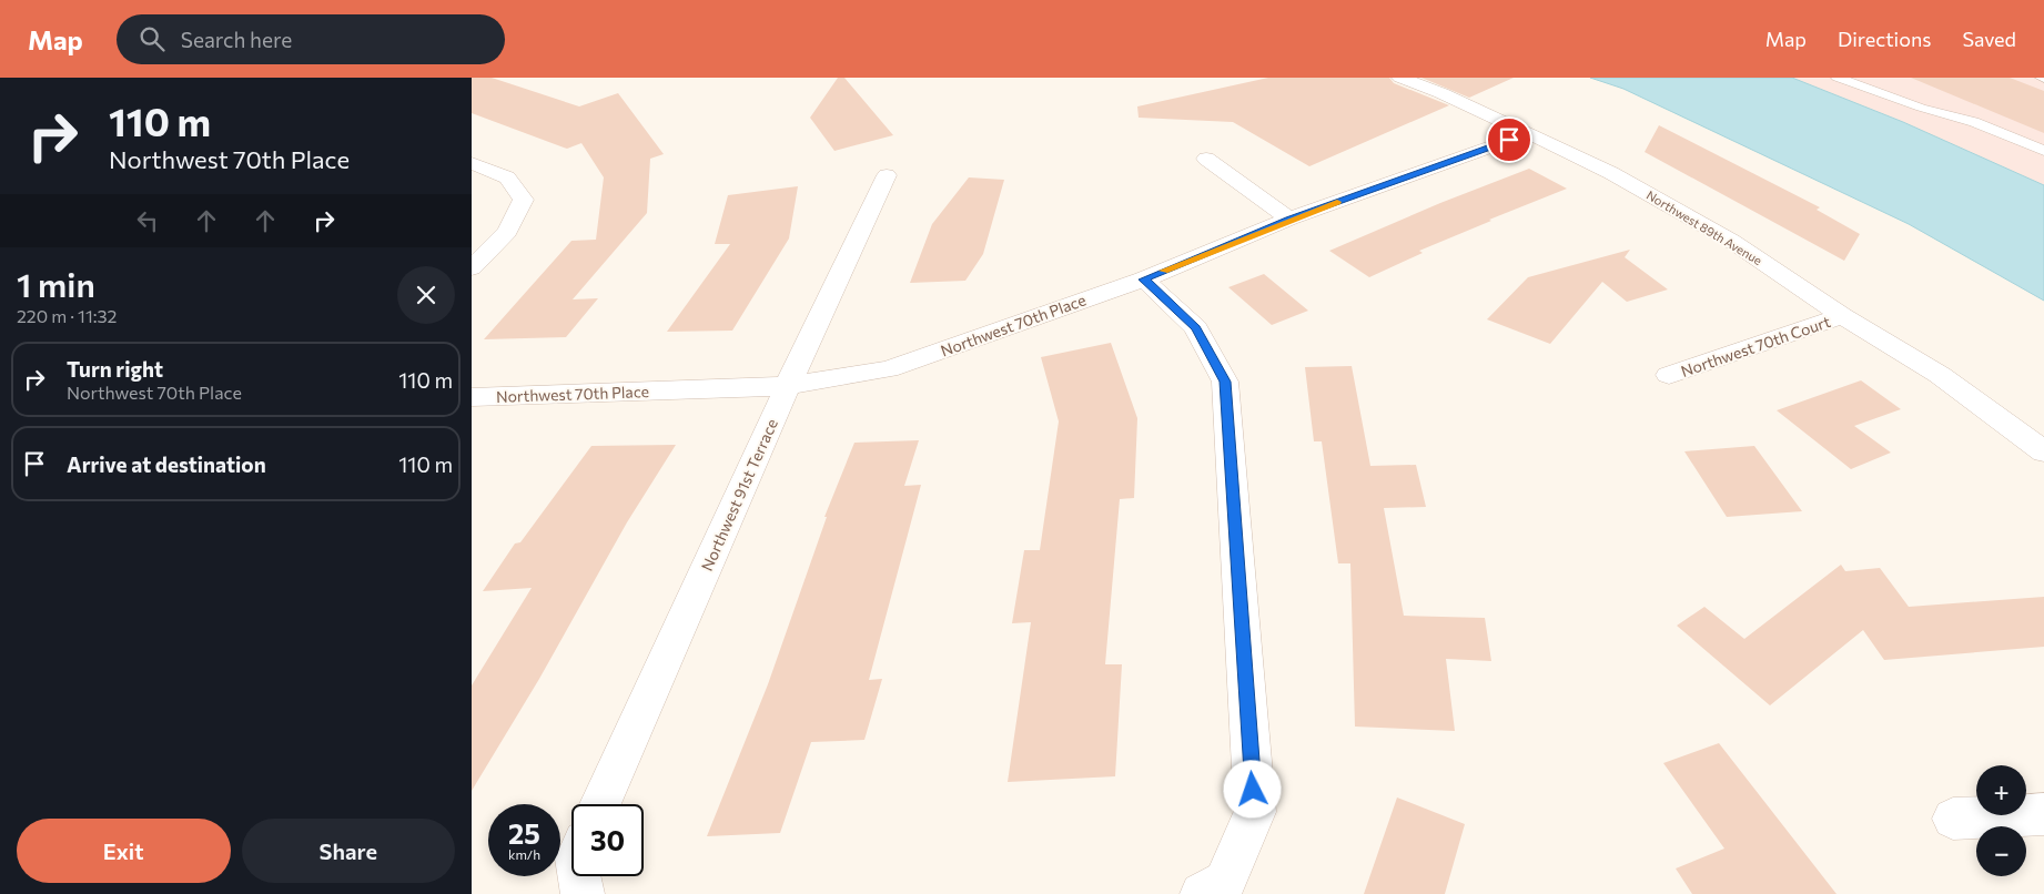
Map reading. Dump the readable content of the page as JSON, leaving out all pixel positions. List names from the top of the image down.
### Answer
{
  "streets": {
    "street": [
      "Northwest 89th Avenue",
      "Northwest 70th Place",
      "Northwest 70th Court",
      "Northwest 91st Terrace"
    ]
  },
  "crossings": [
    ["Northwest 89th Avenue", "Northwest 70th Place"],
    ["Northwest 89th Avenue", "Northwest 70th Court"],
    ["Northwest 70th Place", "Northwest 91st Terrace"]
  ],
  "page": {
    "header": "Map",
    "search": "Search here",
    "nav": ["Map", "Directions", "Saved"],
    "turn": ["110 m", "Northwest 70th Place"],
    "heading": ["1 min", "220 m · 11:32"],
    "list": [
      {
        "name": "Turn right",
        "note": "Northwest 70th Place",
        "value": "110 m"
      },
      {
        "name": "Arrive at destination",
        "value": "110 m"
      }
    ],
    "map_buttons": ["+", "−"],
    "speed": "25 km/h",
    "limit": "30",
    "buttons": ["Exit", "Share"]
  }
}
